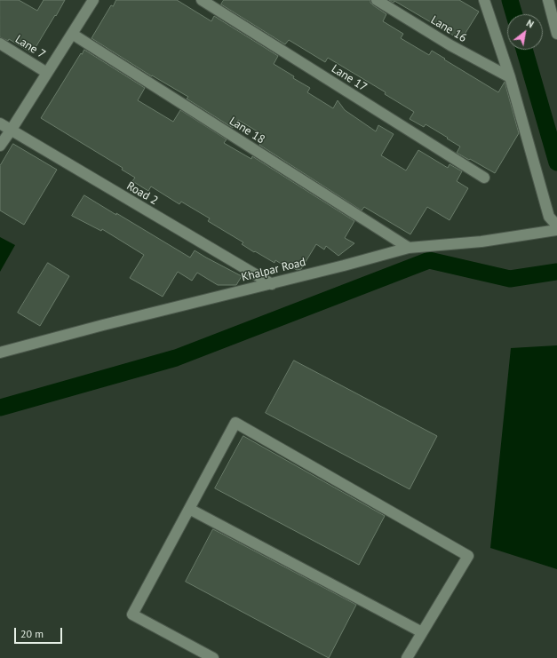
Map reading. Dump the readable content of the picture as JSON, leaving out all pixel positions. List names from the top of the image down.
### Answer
{
  "streets": {
    "street": [
      "Lane 16",
      "Lane 7",
      "Lane 17",
      "Lane 18",
      "Road 2",
      "Khalpar Road"
    ]
  },
  "crossings": [
    ["Lane 18", "Khalpar Road"],
    ["Road 2", "Khalpar Road"]
  ],
  "scale_bar": "20 m",
  "north": "top right"
}
